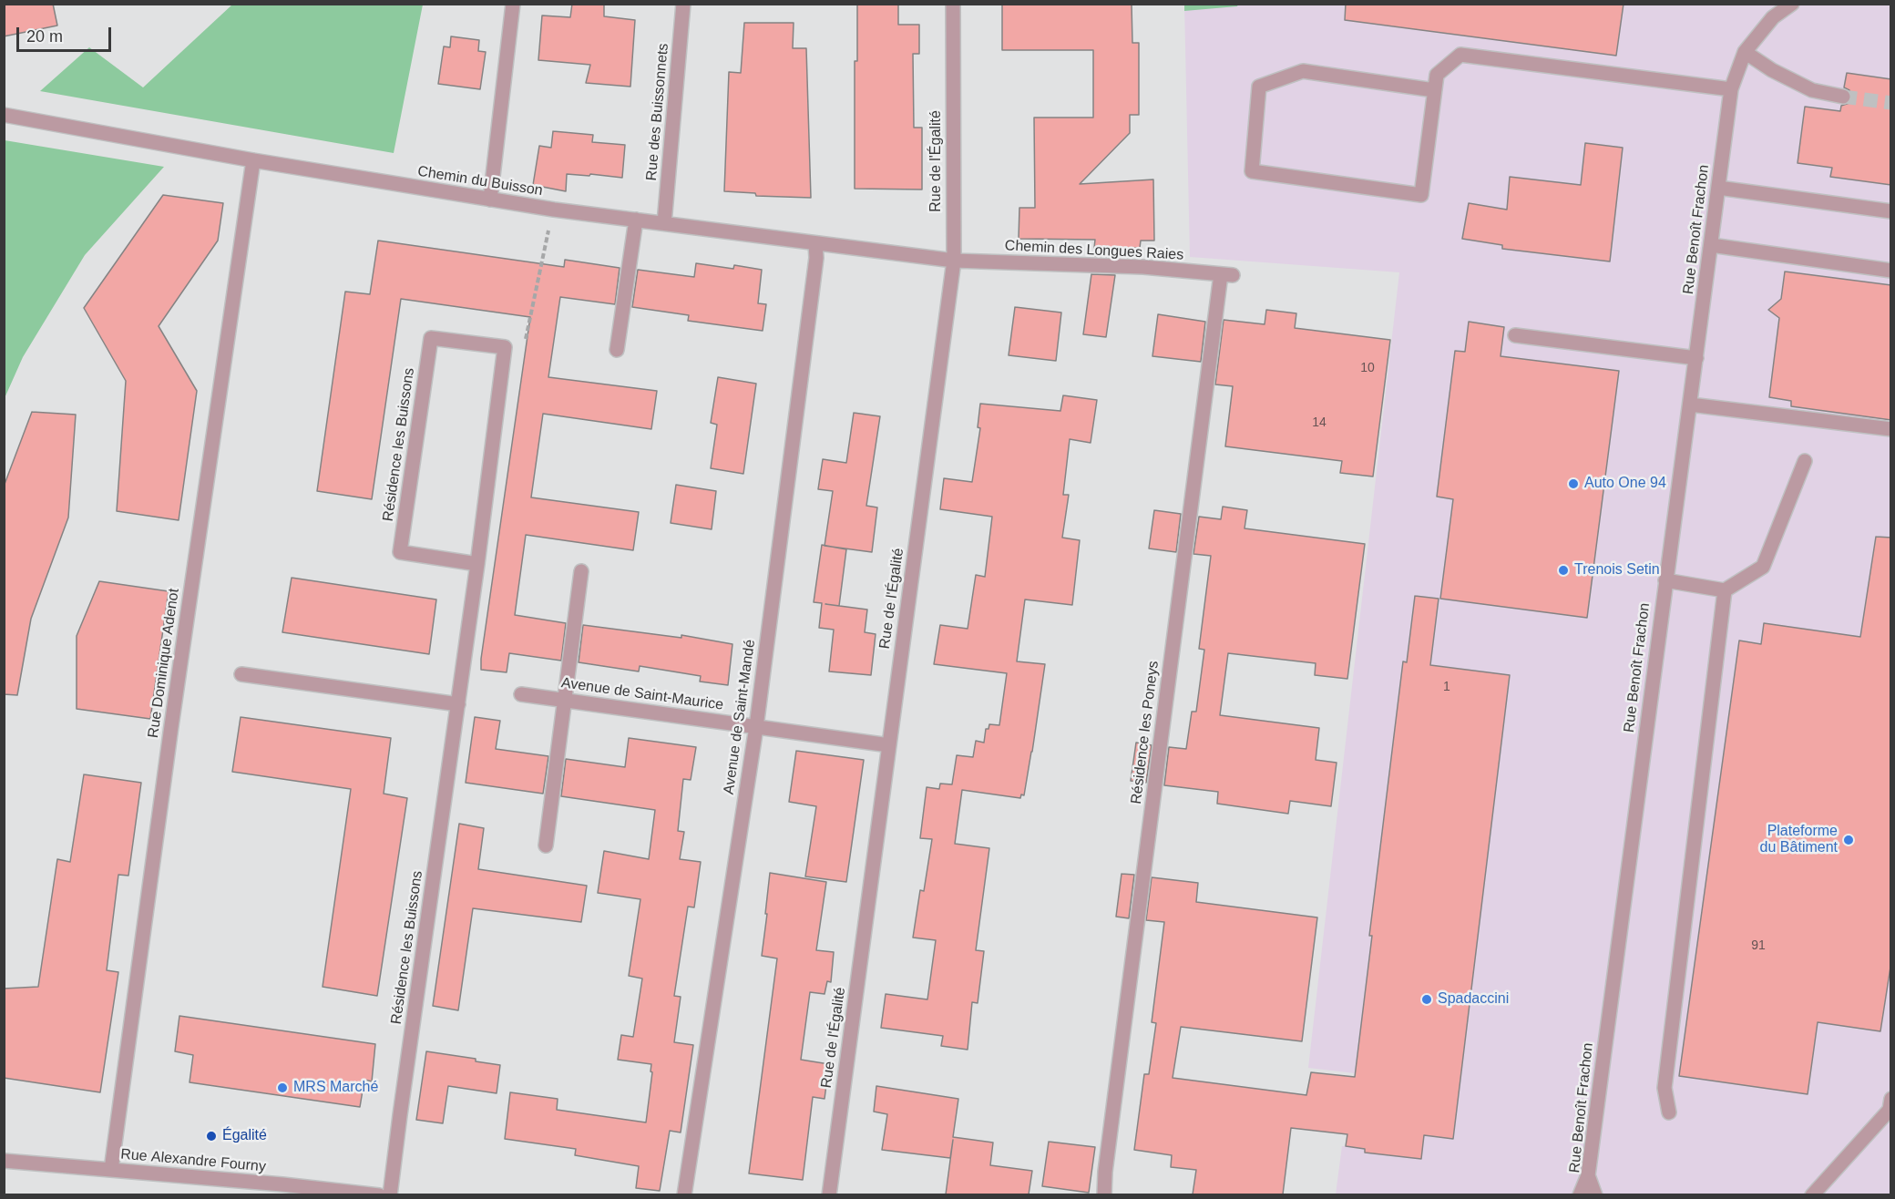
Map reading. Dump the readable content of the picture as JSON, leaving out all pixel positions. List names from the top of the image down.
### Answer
{
  "streets": {
    "street": [
      "Rue des Buissonnets",
      "Rue de l'Égalité",
      "Chemin du Buisson",
      "Rue Benoît Frachon",
      "Chemin des Longues Raies",
      "Résidence les Buissons",
      "Rue Dominique Adenot",
      "Avenue de Saint-Maurice",
      "Avenue de Saint-Mandé",
      "Résidence les Poneys",
      "Rue Alexandre Fourny"
    ]
  },
  "crossings": [
    ["Rue des Buissonnets", "Chemin du Buisson"],
    ["Rue de l'Égalité", "Chemin du Buisson"],
    ["Rue de l'Égalité", "Chemin des Longues Raies"],
    ["Rue de l'Égalité", "Avenue de Saint-Maurice"],
    ["Chemin du Buisson", "Chemin des Longues Raies"],
    ["Chemin du Buisson", "Rue Dominique Adenot"],
    ["Chemin du Buisson", "Avenue de Saint-Mandé"],
    ["Chemin des Longues Raies", "Résidence les Poneys"],
    ["Rue Dominique Adenot", "Rue Alexandre Fourny"],
    ["Avenue de Saint-Maurice", "Avenue de Saint-Mandé"]
  ],
  "places": [
    "Auto One 94",
    "Trenois Setin",
    "Plateforme du Bâtiment",
    "Spadaccini",
    "MRS Marché",
    "Égalité"
  ],
  "house_numbers": [
    "10",
    "14",
    "1",
    "91"
  ],
  "scale_bar": "20 m"
}
